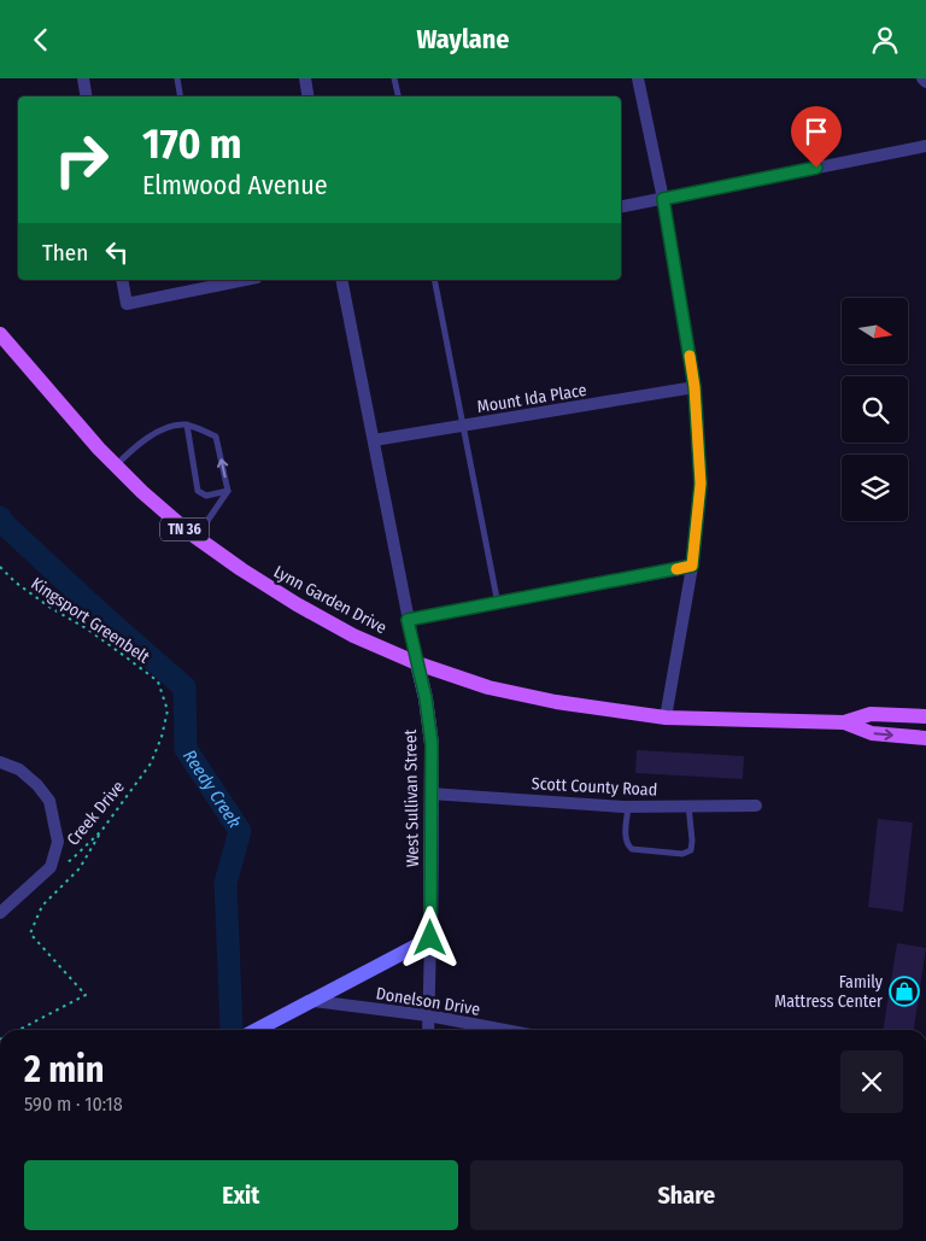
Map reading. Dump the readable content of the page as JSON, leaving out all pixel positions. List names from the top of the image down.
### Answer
{
  "streets": {
    "main road": ["TN 36", "Lynn Garden Drive"],
    "street": [
      "Mount Ida Place",
      "Scott County Road",
      "West Sullivan Street",
      "Donelson Drive"
    ],
    "path": ["Kingsport Greenbelt", "Creek Drive"]
  },
  "crossings": [
    ["Mount Ida Place", "West Sullivan Street"],
    ["Lynn Garden Drive", "West Sullivan Street"],
    ["Kingsport Greenbelt", "Creek Drive"],
    ["Scott County Road", "West Sullivan Street"]
  ],
  "water": ["Reedy Creek"],
  "places": {
    "shop": ["Family Mattress Center"]
  },
  "north": "right",
  "page": {
    "header": "Waylane",
    "turn": ["170 m", "Elmwood Avenue"],
    "then": "Then",
    "heading": ["2 min", "590 m · 10:18"],
    "buttons": ["Exit", "Share"]
  }
}
